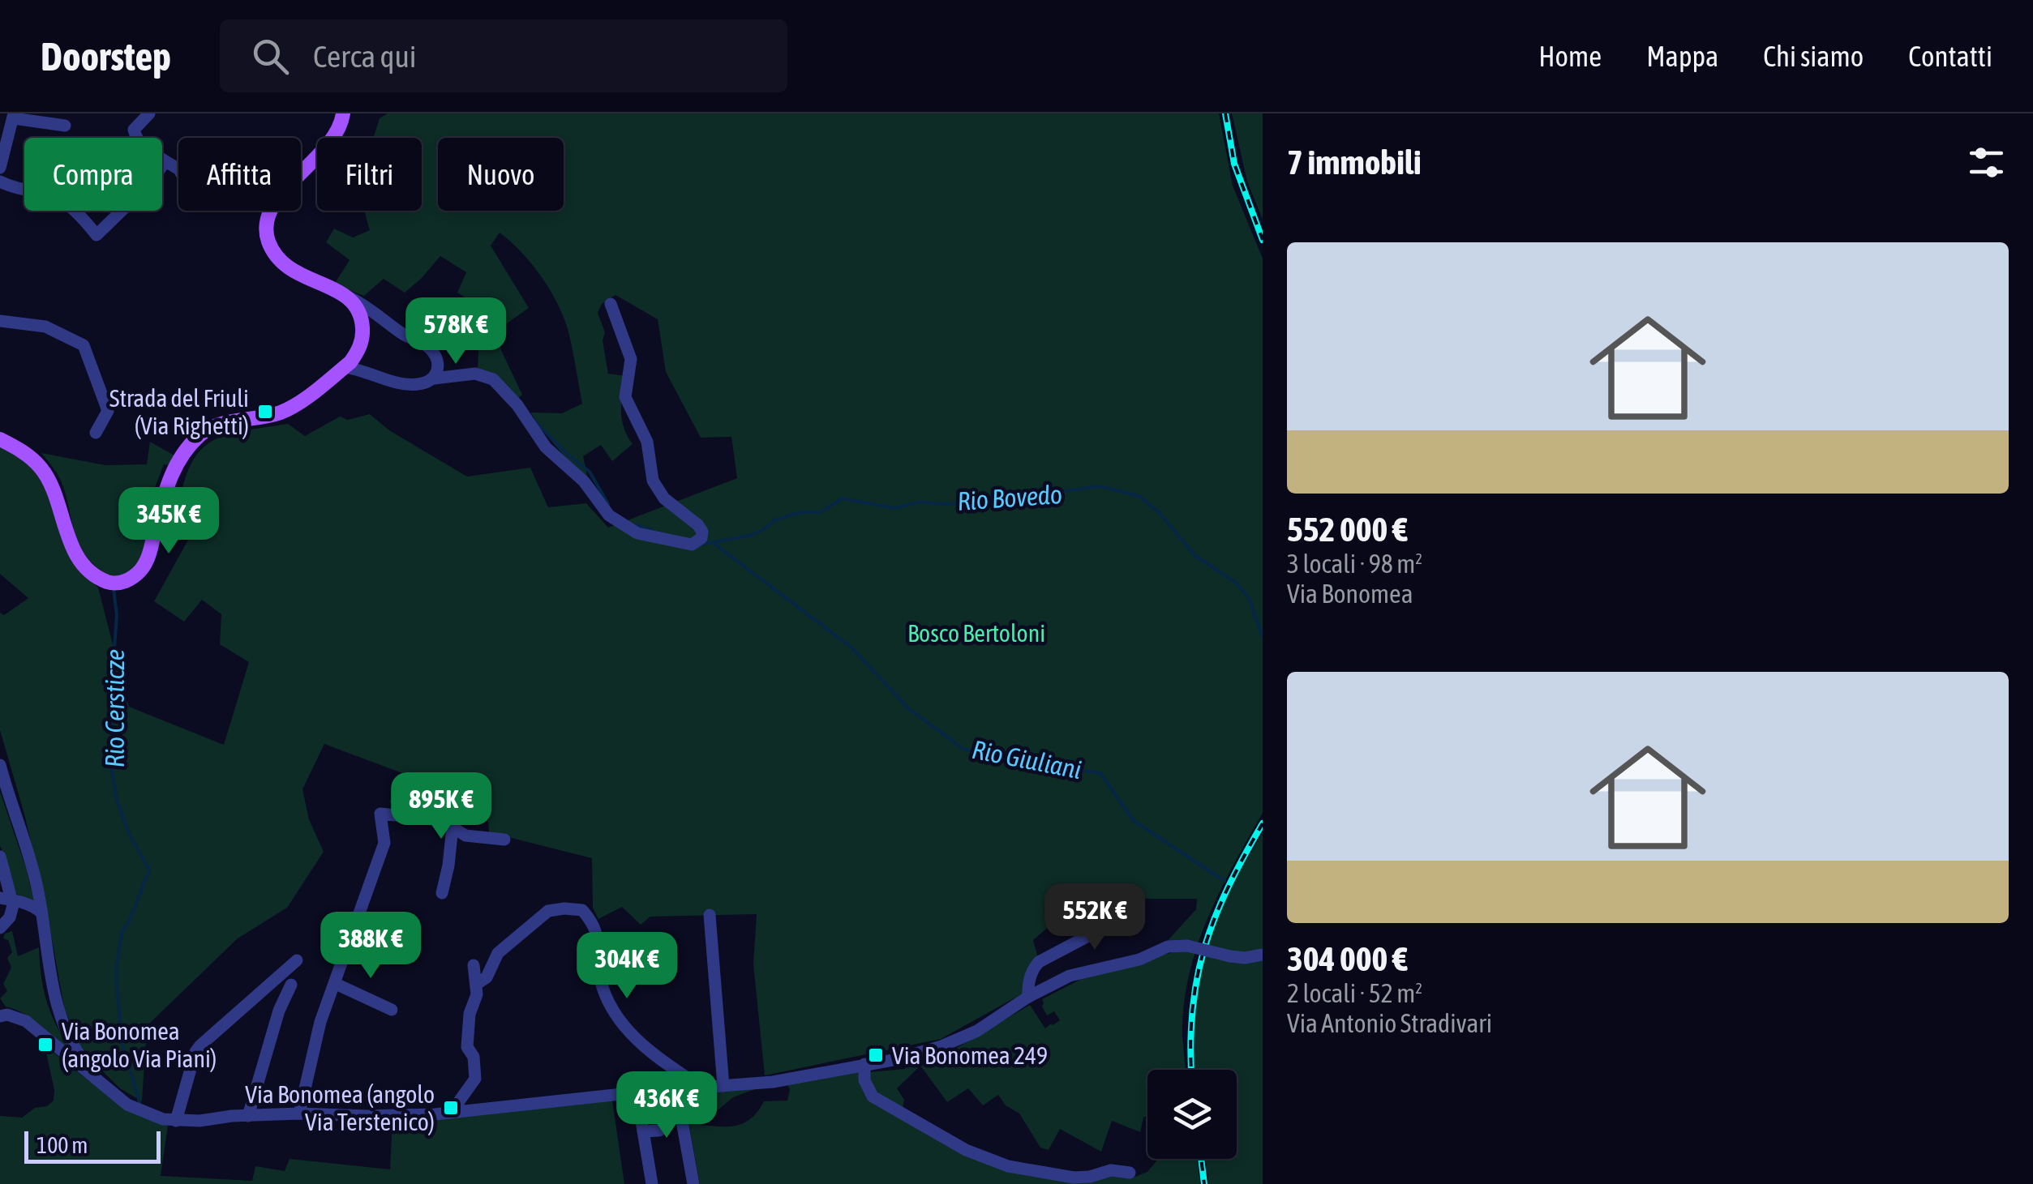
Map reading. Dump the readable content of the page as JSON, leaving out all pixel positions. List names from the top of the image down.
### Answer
{
  "water": ["Rio Bovedo", "Rio Cersticze", "Rio Giuliani"],
  "parks": ["Bosco Bertoloni"],
  "places": {
    "transit": [
      "Strada del Friuli (Via Righetti)",
      "Via Bonomea (angolo Via Piani)",
      "Via Bonomea 249",
      "Via Bonomea (angolo Via Terstenico)"
    ]
  },
  "scale_bar": "100 m",
  "page": {
    "header": "Doorstep",
    "search": "Cerca qui",
    "nav": [
      "Home",
      "Mappa",
      "Chi siamo",
      "Contatti"
    ],
    "heading": "7 immobili",
    "chip": [
      "Compra",
      "Affitta",
      "Filtri",
      "Nuovo"
    ],
    "list": [
      {
        "name": "552 000 €",
        "note": "3 locali · 98 m² · Via Bonomea"
      },
      {
        "name": "304 000 €",
        "note": "2 locali · 52 m² · Via Antonio Stradivari"
      }
    ],
    "price": [
      "578K €",
      "345K €",
      "895K €",
      "552K €",
      "388K €",
      "304K €",
      "436K €"
    ],
    "scale": "100 m"
  }
}
